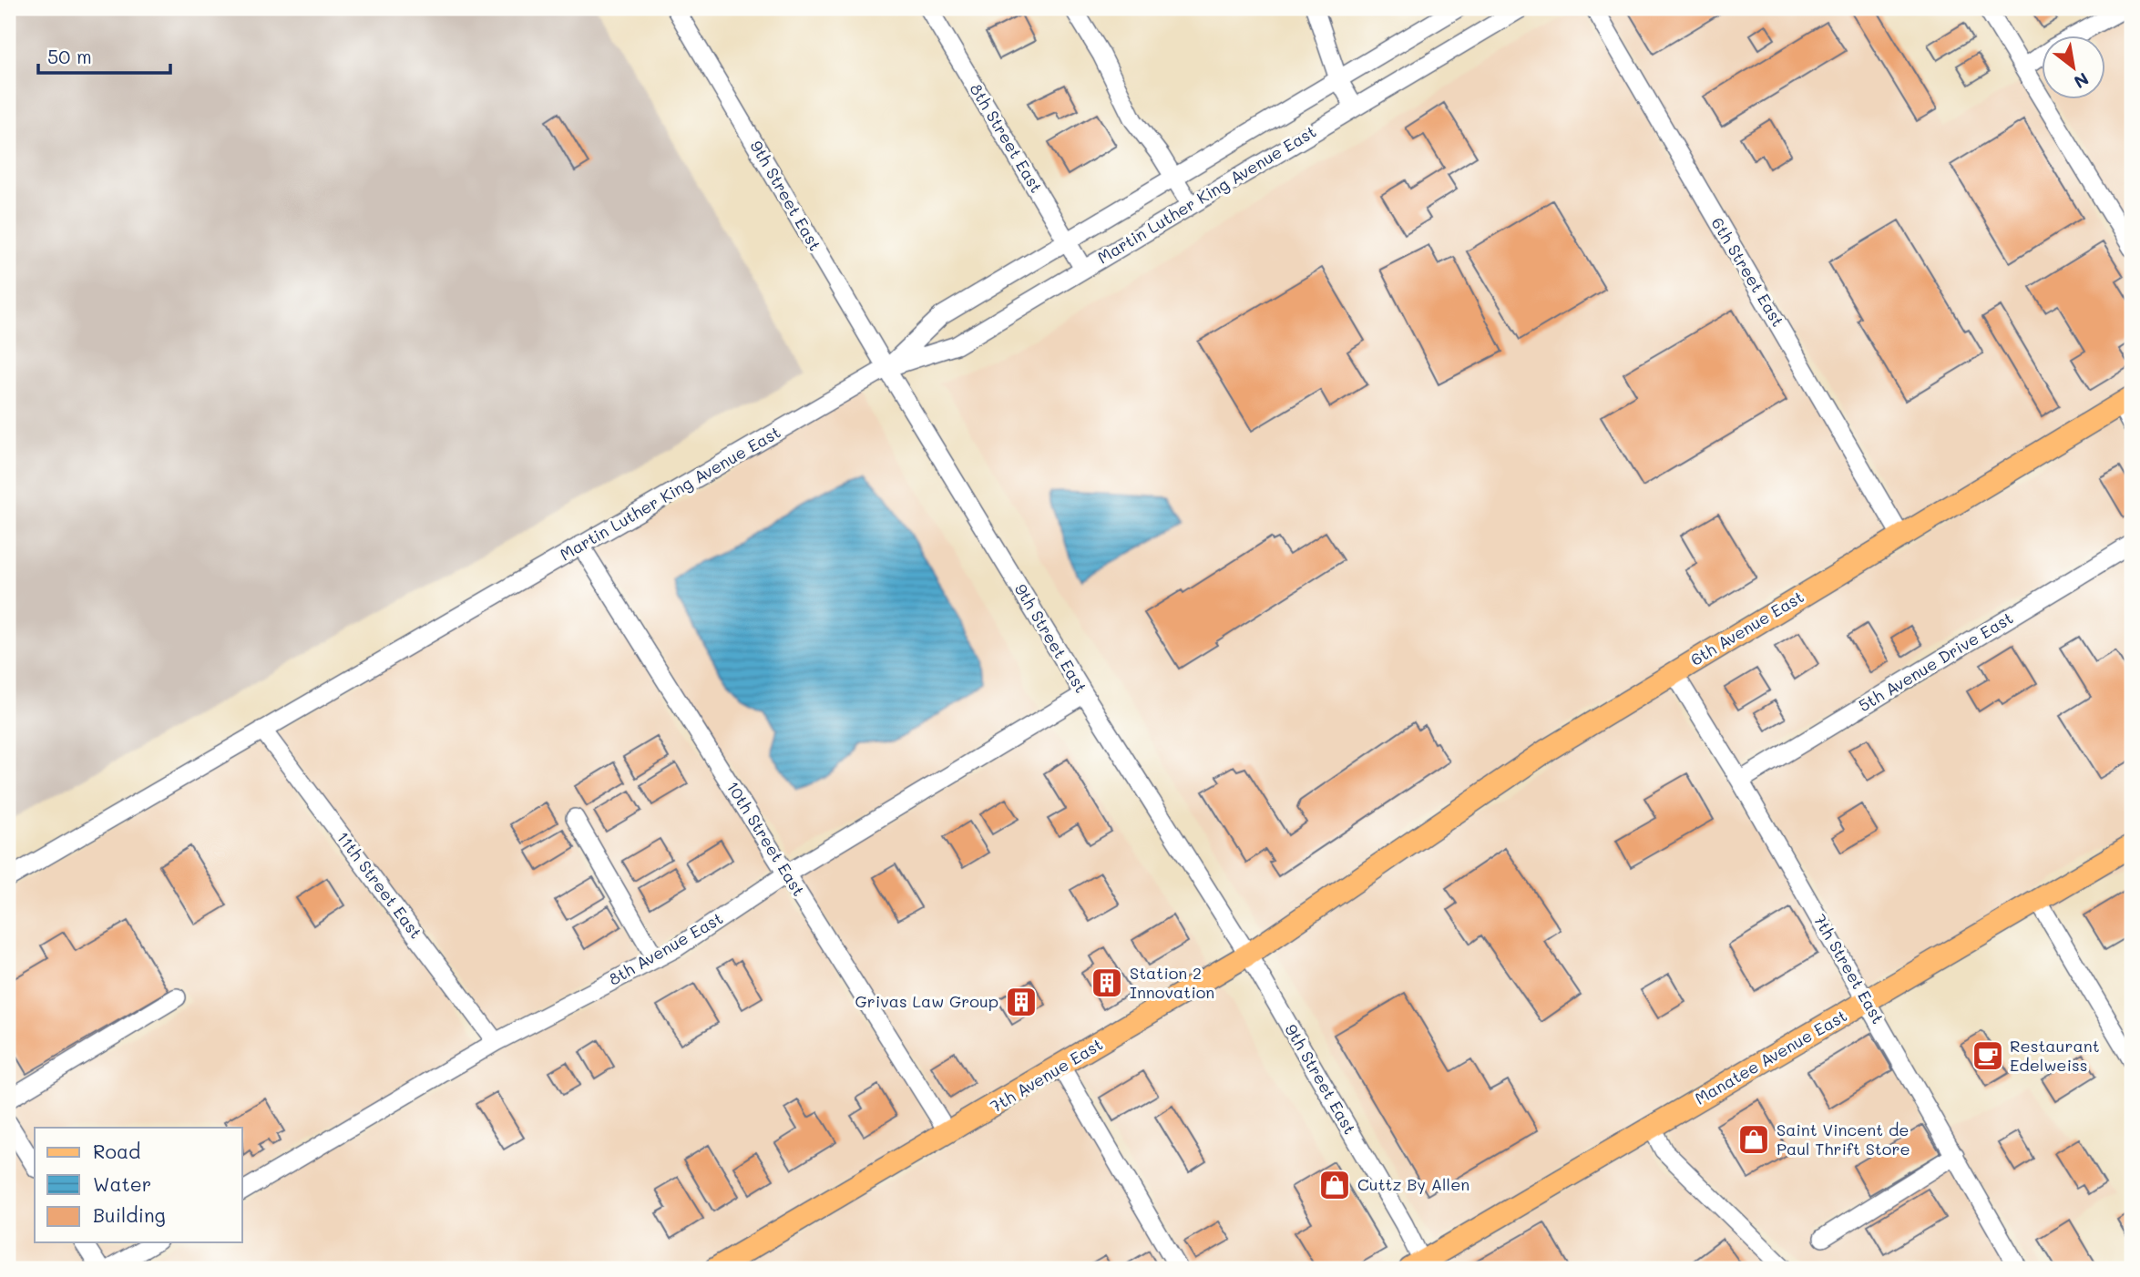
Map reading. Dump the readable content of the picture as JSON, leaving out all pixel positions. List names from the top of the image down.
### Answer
{
  "streets": {
    "main road": ["6th Avenue East", "Manatee Avenue East", "7th Avenue East"],
    "street": [
      "8th Street East",
      "Martin Luther King Avenue East",
      "9th Street East",
      "6th Street East",
      "5th Avenue Drive East",
      "10th Street East",
      "11th Street East",
      "8th Avenue East",
      "7th Street East"
    ]
  },
  "crossings": [
    ["8th Street East", "Martin Luther King Avenue East"],
    ["Martin Luther King Avenue East", "9th Street East"],
    ["Martin Luther King Avenue East", "10th Street East"],
    ["Martin Luther King Avenue East", "11th Street East"],
    ["9th Street East", "8th Avenue East"],
    ["9th Street East", "Manatee Avenue East"],
    ["9th Street East", "7th Avenue East"],
    ["6th Street East", "6th Avenue East"],
    ["6th Avenue East", "7th Street East"],
    ["6th Avenue East", "7th Avenue East"],
    ["5th Avenue Drive East", "7th Street East"],
    ["10th Street East", "8th Avenue East"],
    ["10th Street East", "7th Avenue East"],
    ["11th Street East", "8th Avenue East"],
    ["7th Street East", "Manatee Avenue East"]
  ],
  "places": {
    "building": ["Station 2 Innovation", "Grivas Law Group"],
    "cafe": ["Restaurant Edelweiss"],
    "shop": ["Saint Vincent de Paul Thrift Store", "Cuttz By Allen"]
  },
  "legend": ["Road", "Water", "Building"],
  "scale_bar": "50 m",
  "north": "bottom right"
}
